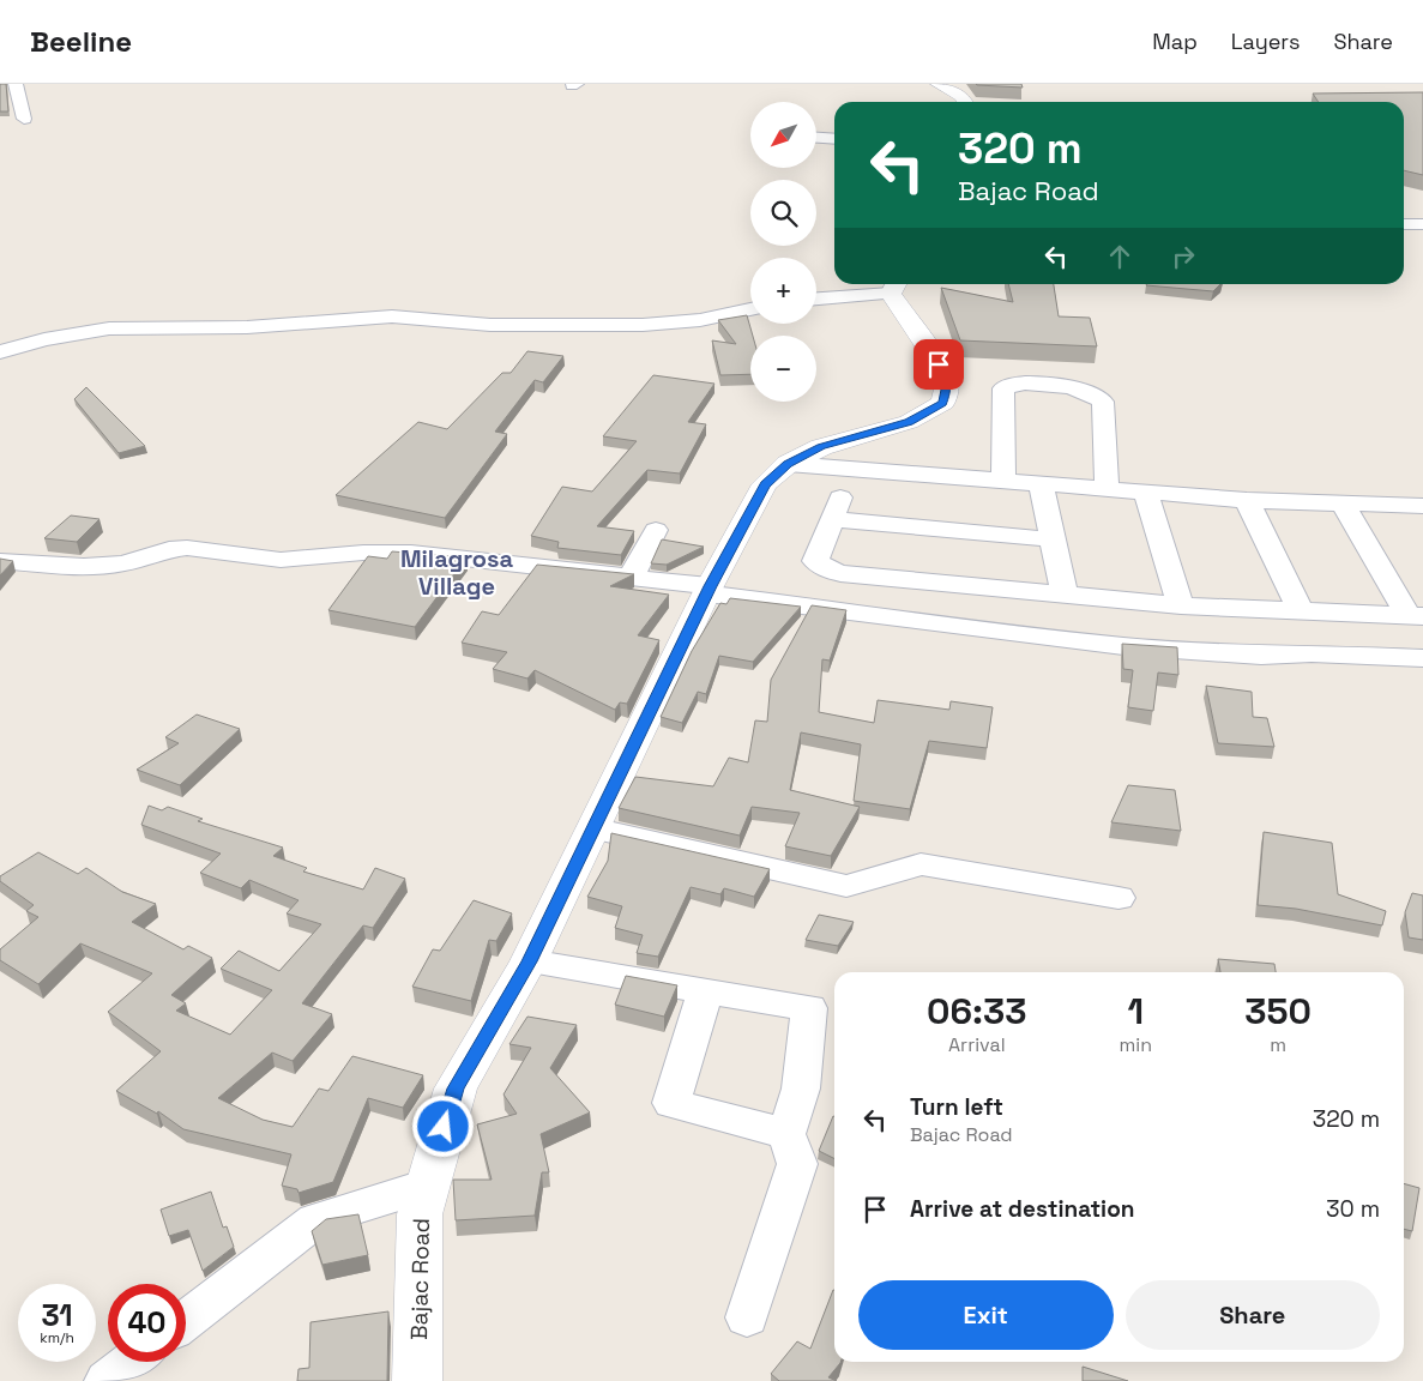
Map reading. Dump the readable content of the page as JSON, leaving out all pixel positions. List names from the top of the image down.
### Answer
{
  "streets": {
    "street": ["Bajac Road"]
  },
  "districts": ["Milagrosa Village"],
  "north": "bottom left",
  "page": {
    "header": "Beeline",
    "nav": ["Map", "Layers", "Share"],
    "map_buttons": ["+", "−"],
    "turn": ["320 m", "Bajac Road"],
    "eta": [
      "06:33",
      "Arrival",
      "1",
      "min",
      "350",
      "m"
    ],
    "list": [
      {
        "name": "Turn left",
        "note": "Bajac Road",
        "value": "320 m"
      },
      {
        "name": "Arrive at destination",
        "value": "30 m"
      }
    ],
    "buttons": ["Exit", "Share"],
    "speed": "31 km/h",
    "limit": "40"
  }
}
